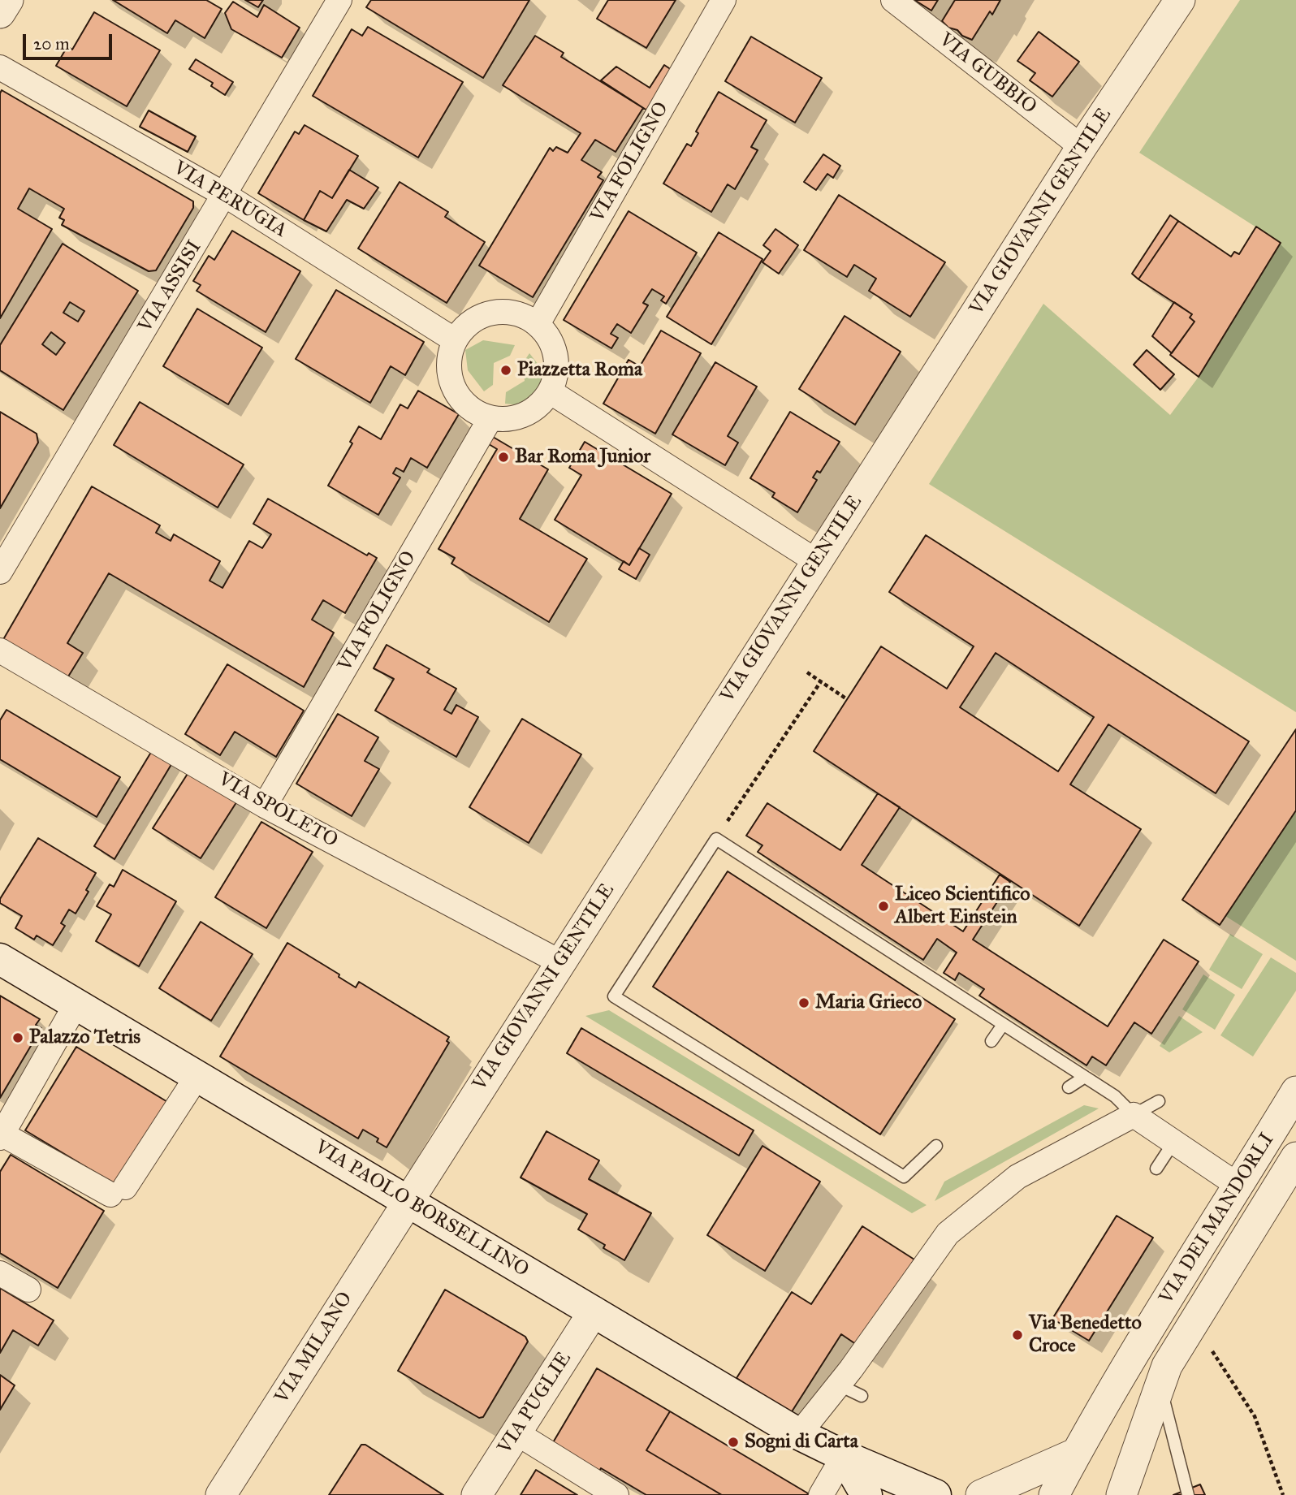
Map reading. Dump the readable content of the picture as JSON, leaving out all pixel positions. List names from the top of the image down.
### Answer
{
  "streets": {
    "main road": ["VIA PAOLO BORSELLINO"],
    "street": [
      "VIA GUBBIO",
      "VIA FOLIGNO",
      "VIA PERUGIA",
      "VIA GIOVANNI GENTILE",
      "VIA ASSISI",
      "VIA SPOLETO",
      "VIA DEI MANDORLI",
      "VIA MILANO",
      "VIA PUGLIE"
    ]
  },
  "crossings": [
    ["VIA GUBBIO", "VIA GIOVANNI GENTILE"],
    ["VIA FOLIGNO", "VIA PERUGIA"],
    ["VIA FOLIGNO", "VIA SPOLETO"],
    ["VIA PERUGIA", "VIA ASSISI"],
    ["VIA GIOVANNI GENTILE", "VIA SPOLETO"],
    ["VIA GIOVANNI GENTILE", "VIA PAOLO BORSELLINO"],
    ["VIA GIOVANNI GENTILE", "VIA MILANO"],
    ["VIA PAOLO BORSELLINO", "VIA MILANO"],
    ["VIA PAOLO BORSELLINO", "VIA PUGLIE"]
  ],
  "places": [
    "Piazzetta Roma",
    "Bar Roma Junior",
    "Liceo Scientifico Albert Einstein",
    "Maria Grieco",
    "Palazzo Tetris",
    "Via Benedetto Croce",
    "Sogni di Carta"
  ],
  "scale_bar": "20 m"
}
